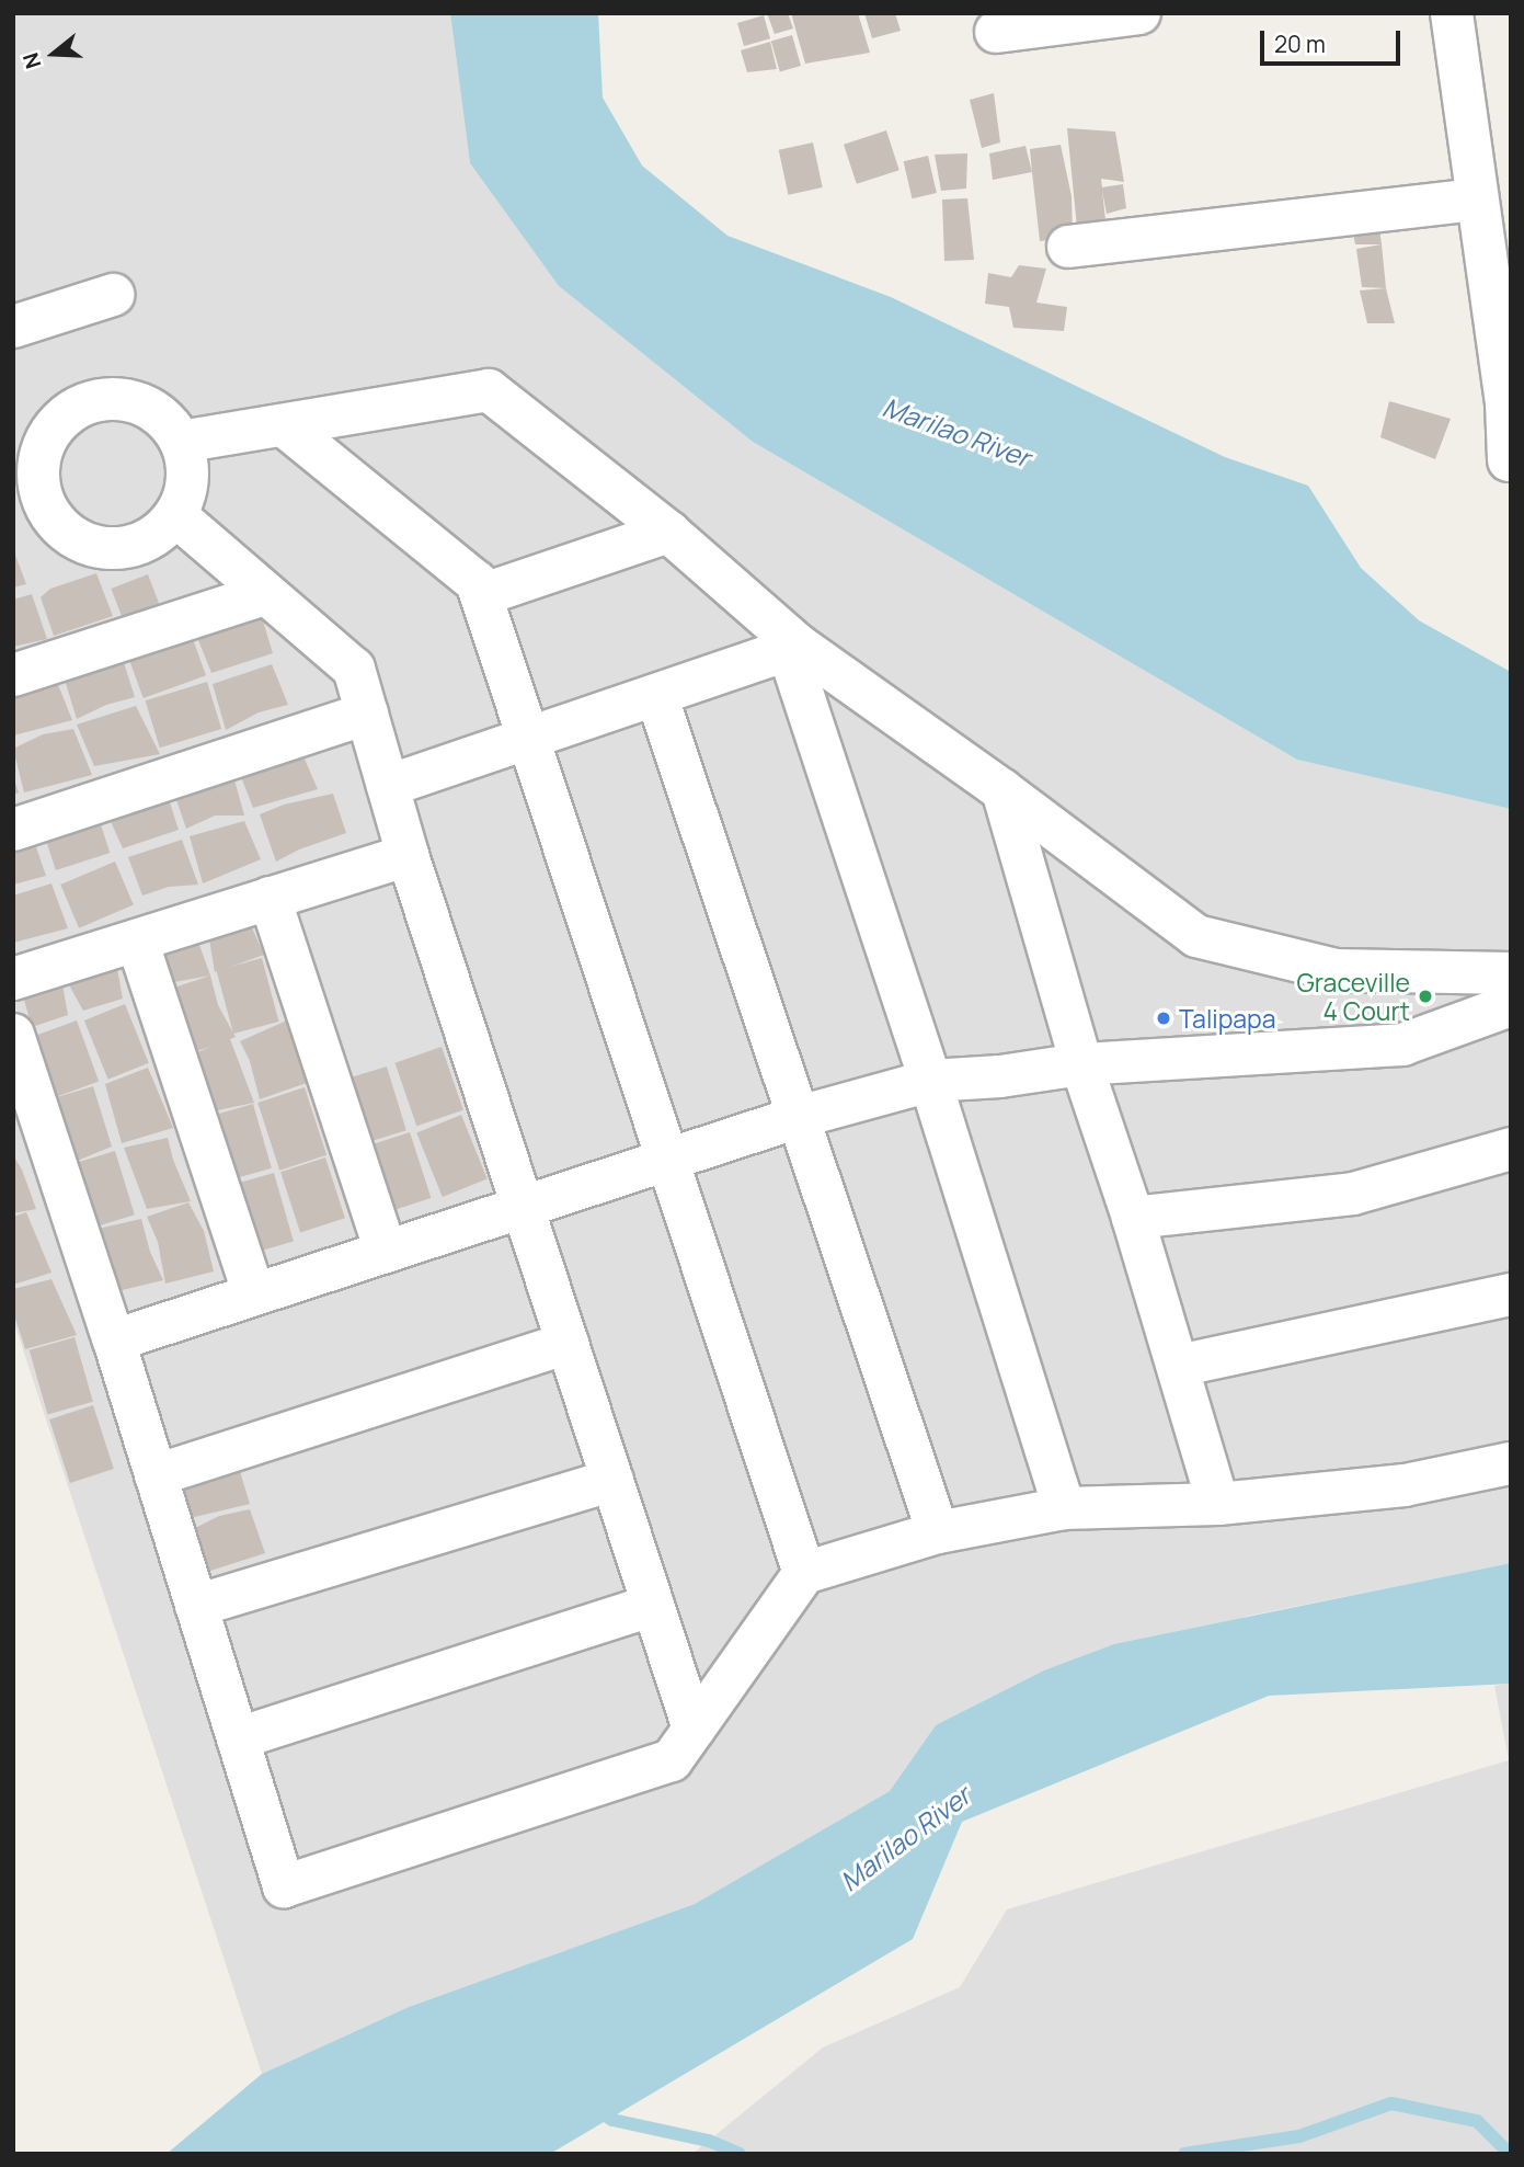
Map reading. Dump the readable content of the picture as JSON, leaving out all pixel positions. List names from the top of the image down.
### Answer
{
  "water": ["Marilao River"],
  "places": ["Graceville 4 Court", "Talipapa"],
  "scale_bar": "20 m",
  "north": "left"
}
